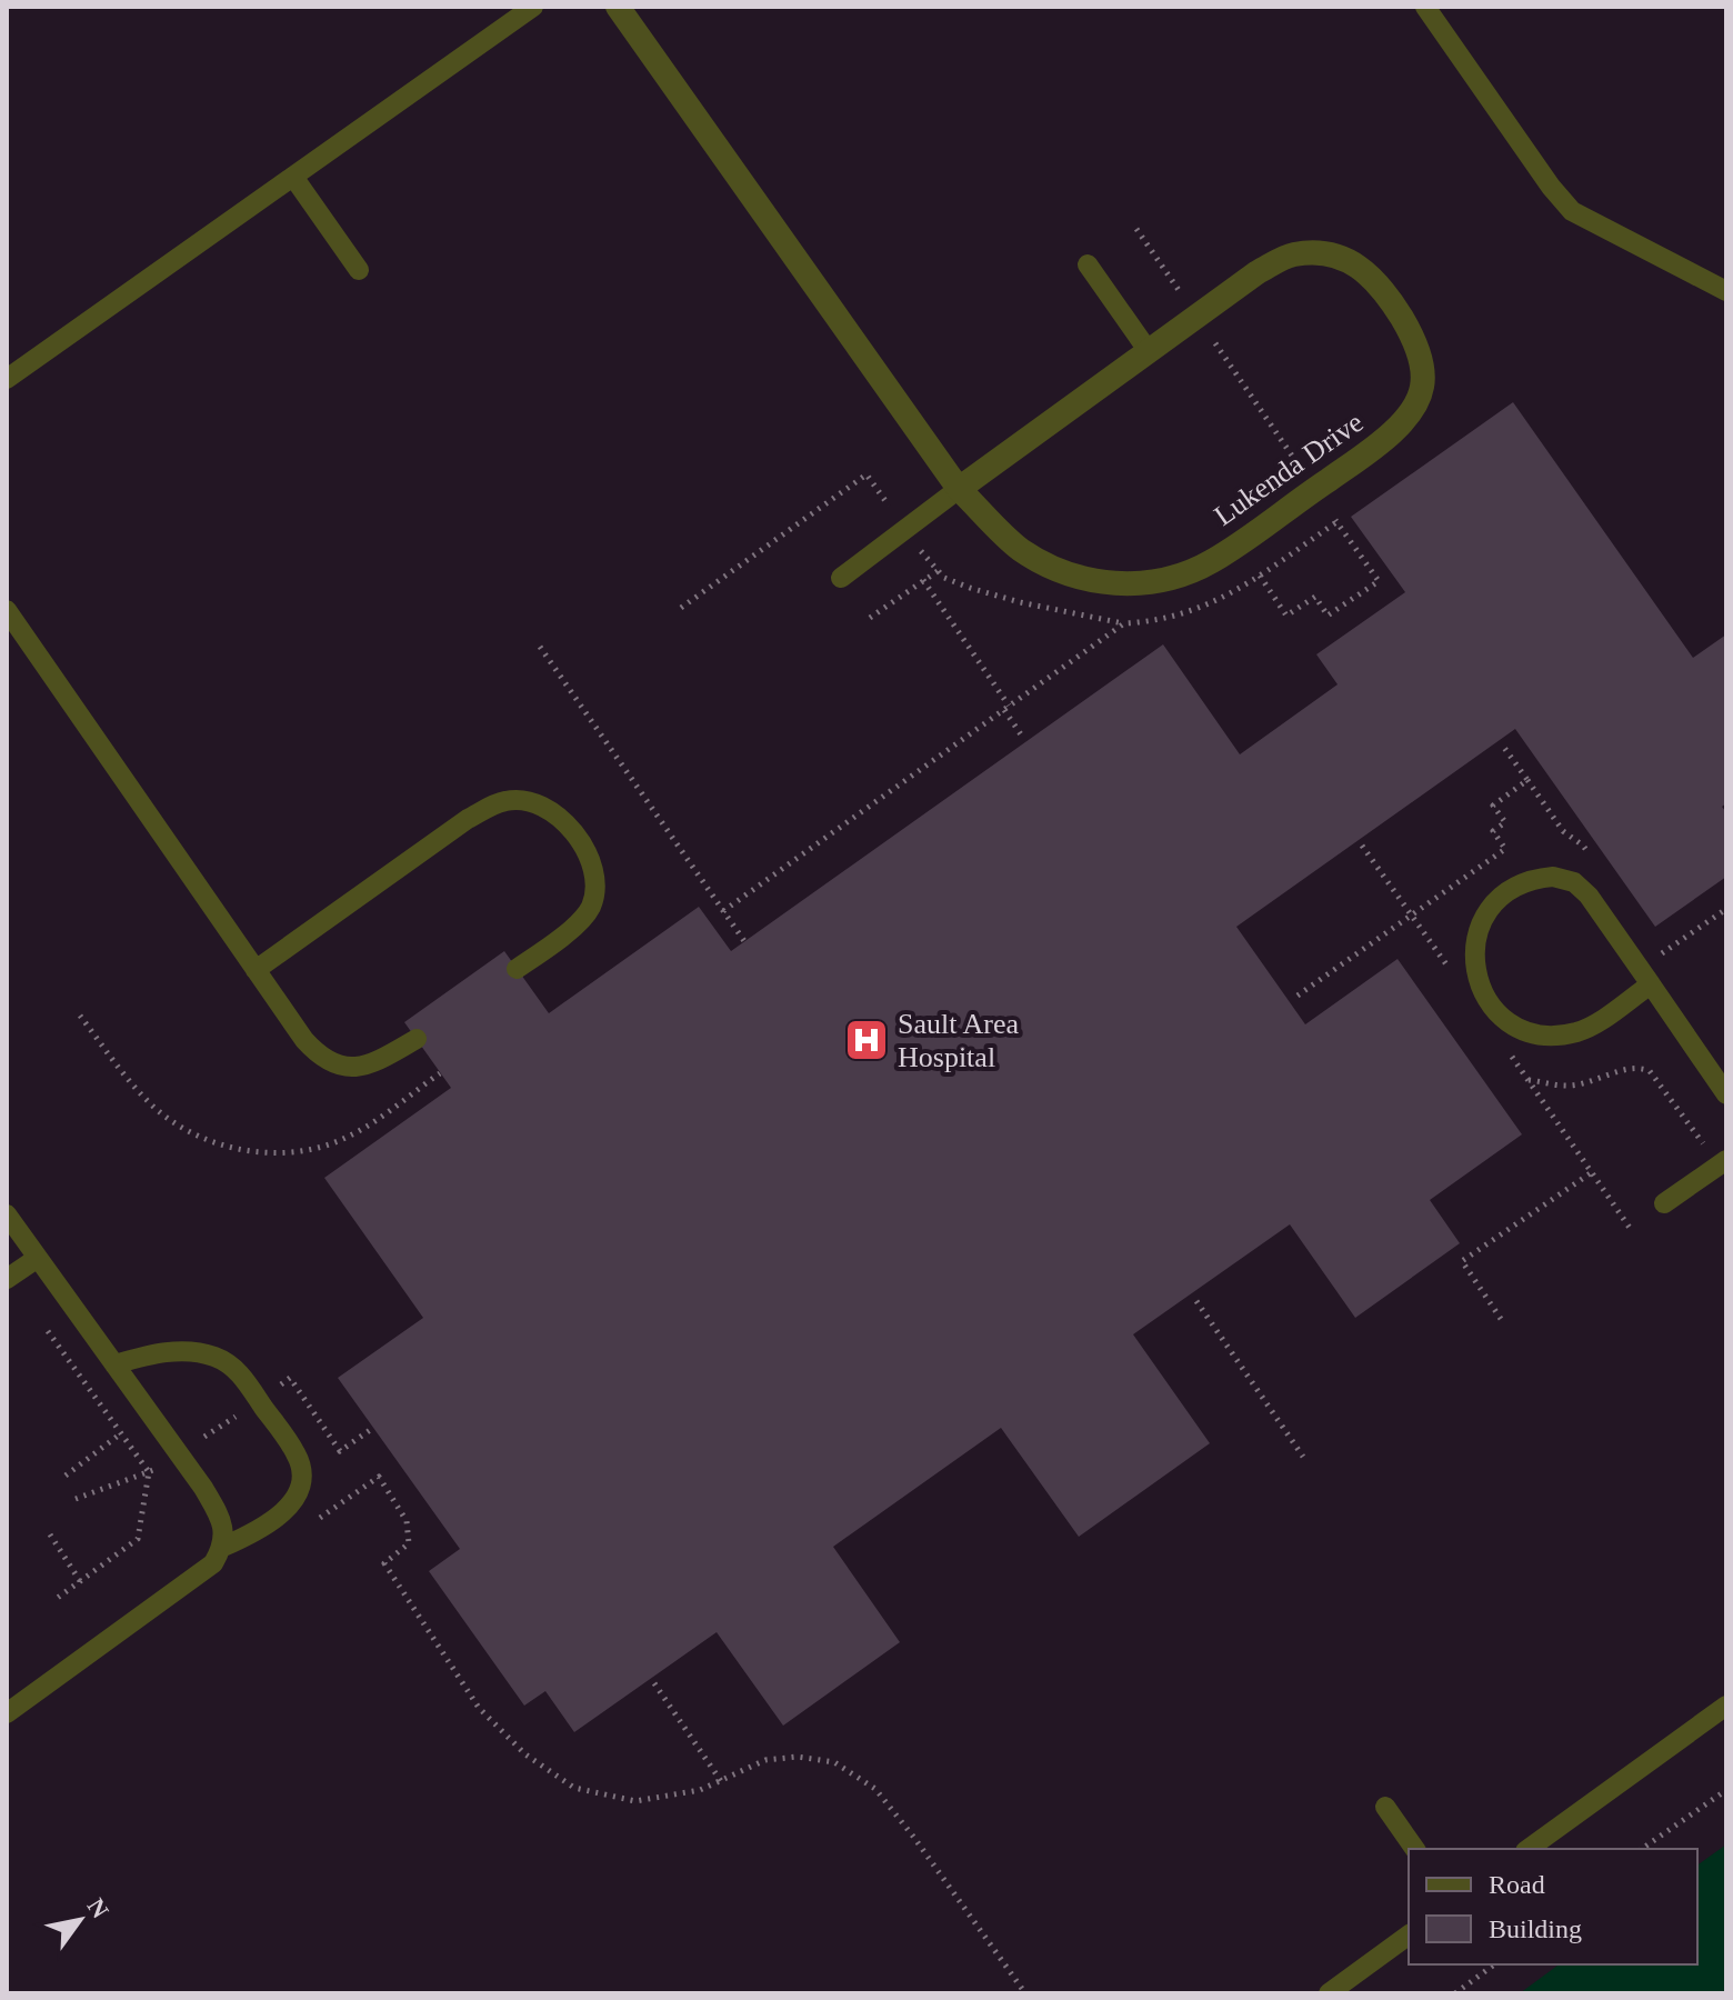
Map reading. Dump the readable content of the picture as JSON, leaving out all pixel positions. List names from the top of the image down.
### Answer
{
  "streets": {
    "street": ["Lukenda Drive"]
  },
  "places": {
    "hospital": ["Sault Area Hospital"]
  },
  "legend": ["Road", "Building"],
  "north": "top right"
}
